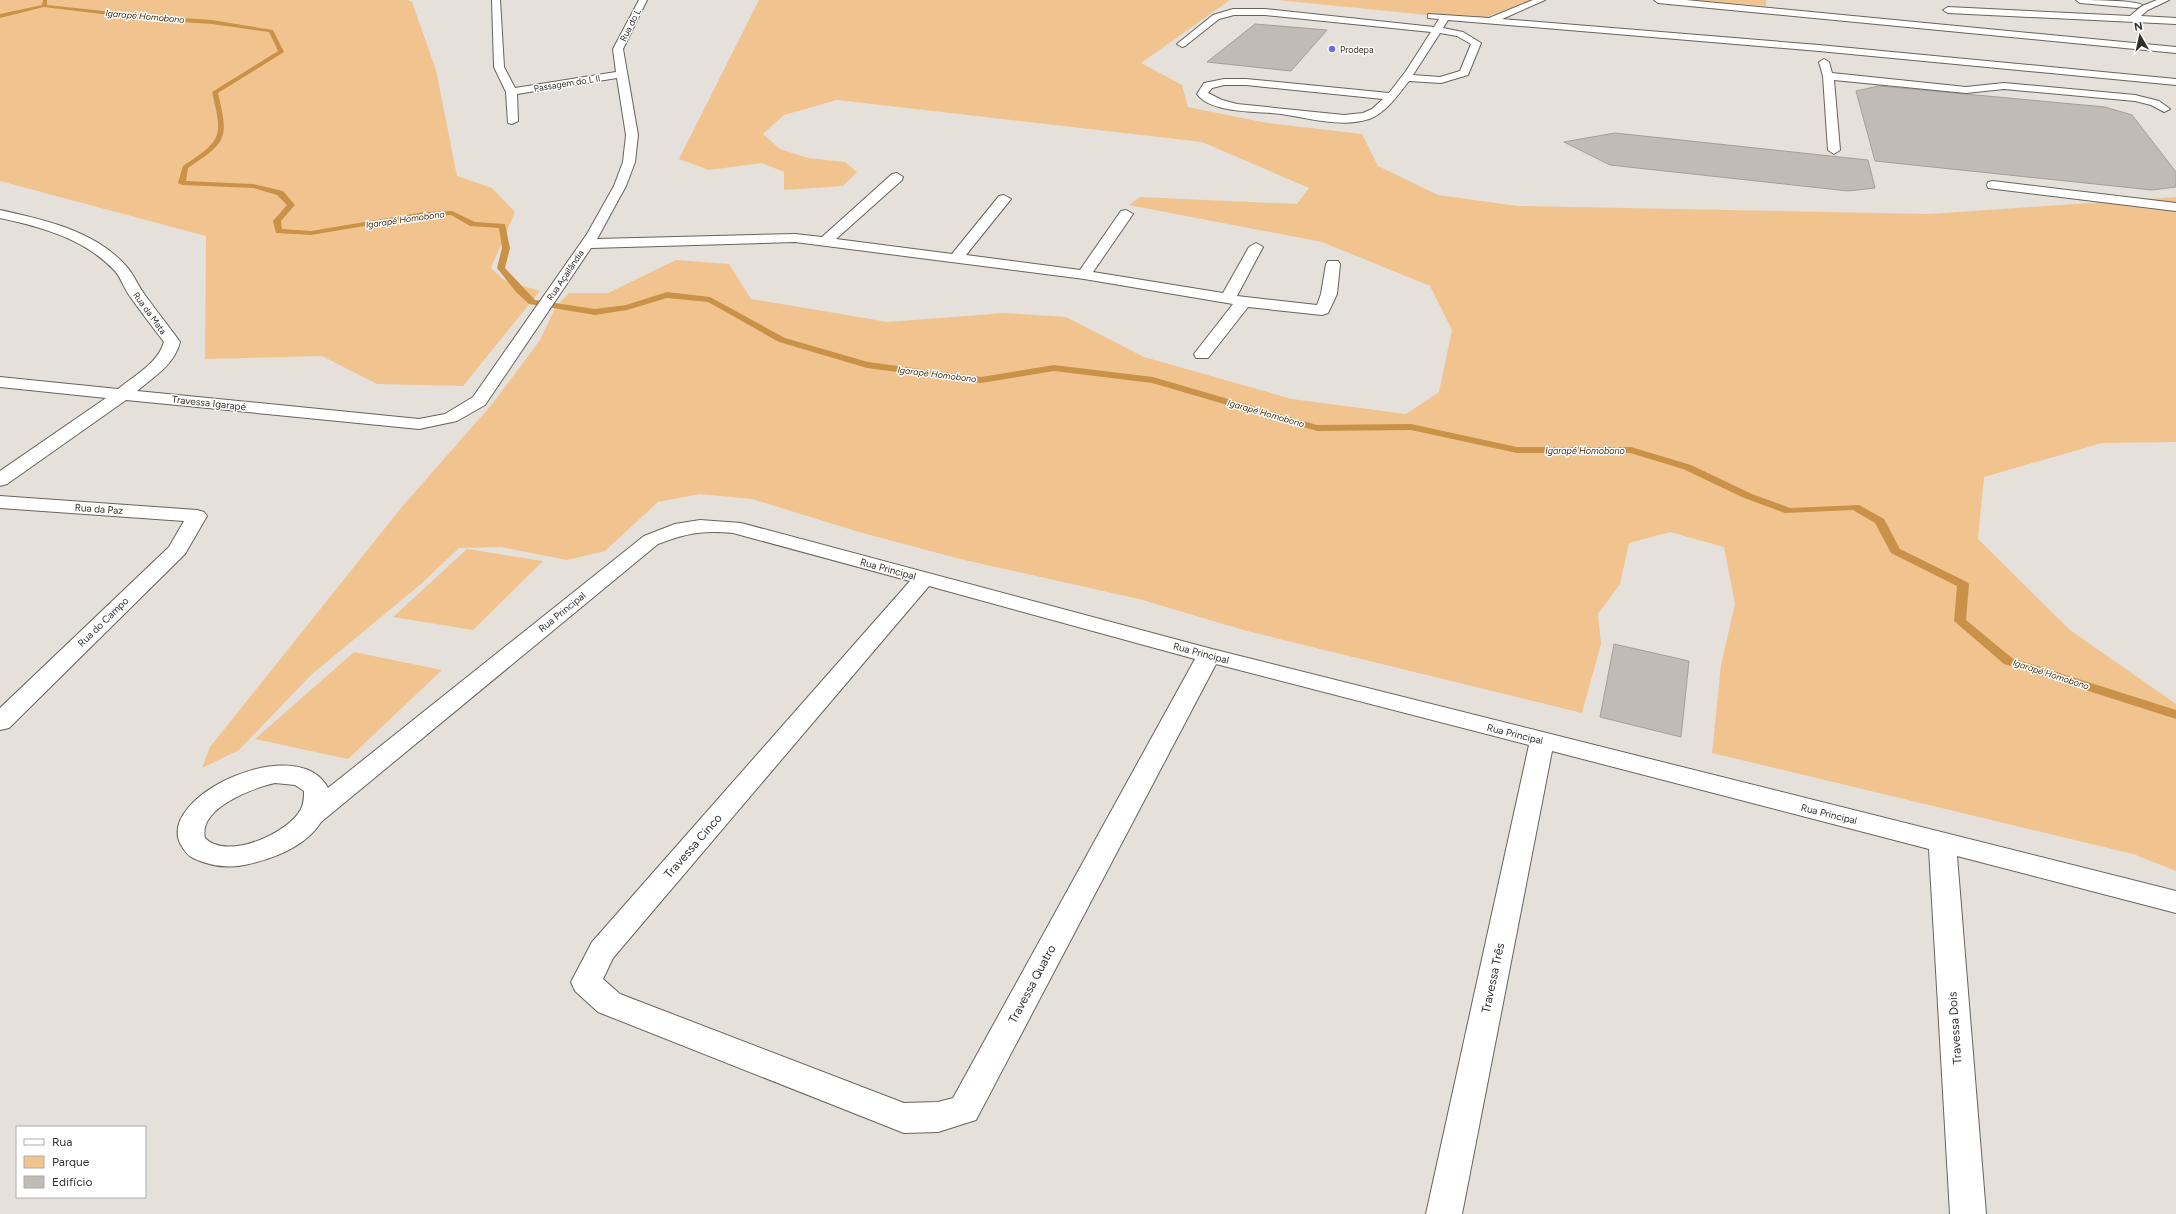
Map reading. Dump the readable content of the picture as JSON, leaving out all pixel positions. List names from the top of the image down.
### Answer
{
  "streets": {
    "street": [
      "Rua do L",
      "Passagem do L II",
      "Rua Açailândia",
      "Rua da Mata",
      "Travessa Igarapé",
      "Rua da Paz",
      "Rua Principal",
      "Rua do Campo",
      "Travessa Cinco",
      "Travessa Três",
      "Travessa Quatro",
      "Travessa Dois"
    ]
  },
  "crossings": [
    ["Rua do L", "Passagem do L II"],
    ["Rua do L", "Rua Açailândia"],
    ["Passagem do L II", "Rua Açailândia"],
    ["Rua Açailândia", "Travessa Igarapé"],
    ["Rua da Mata", "Travessa Igarapé"],
    ["Rua da Paz", "Rua do Campo"],
    ["Rua Principal", "Travessa Cinco"],
    ["Rua Principal", "Travessa Três"],
    ["Rua Principal", "Travessa Quatro"],
    ["Rua Principal", "Travessa Dois"],
    ["Travessa Cinco", "Travessa Quatro"]
  ],
  "water": ["Igarapé Homobono"],
  "places": ["Prodepa"],
  "legend": ["Rua", "Parque", "Edifício"],
  "north": "top"
}
